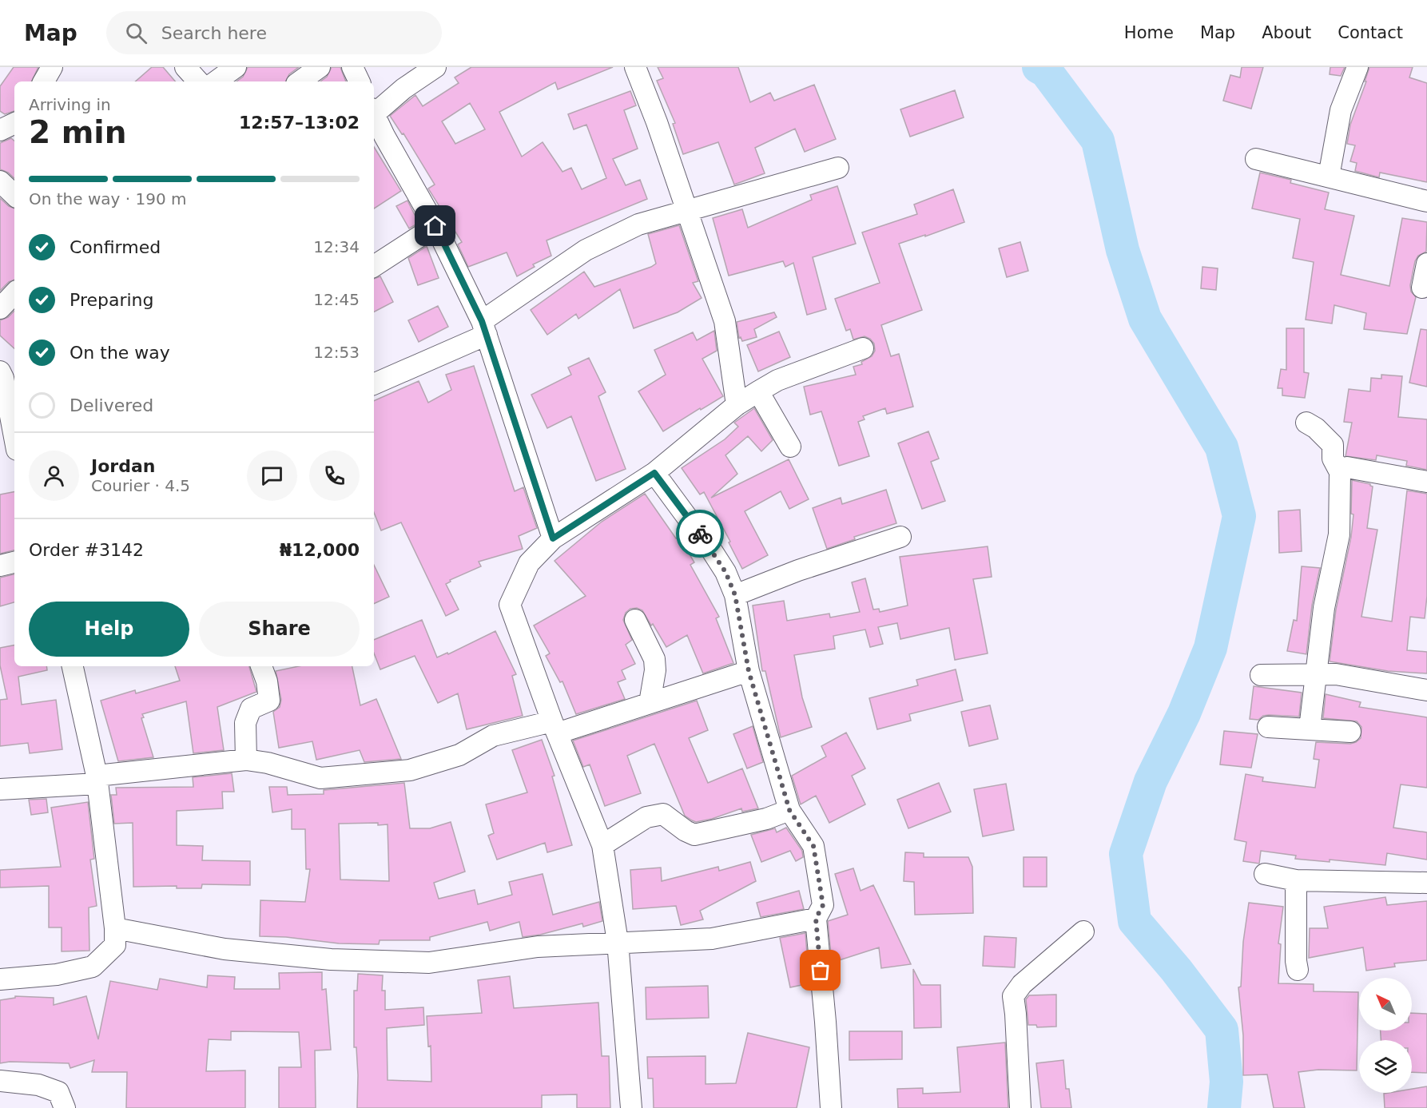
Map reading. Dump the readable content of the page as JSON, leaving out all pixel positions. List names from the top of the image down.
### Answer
{
  "north": "top left",
  "page": {
    "header": "Map",
    "search": "Search here",
    "nav": [
      "Home",
      "Map",
      "About",
      "Contact"
    ],
    "heading": ["2 min", "Arriving in", "12:57–13:02"],
    "panel": [
      "Jordan",
      "Courier · 4.5",
      "Order #3142",
      "₦12,000"
    ],
    "bar": "On the way · 190 m",
    "list": [
      ["Confirmed", "12:34"],
      ["Preparing", "12:45"],
      ["On the way", "12:53"],
      "Delivered"
    ],
    "buttons": ["Help", "Share"]
  }
}
